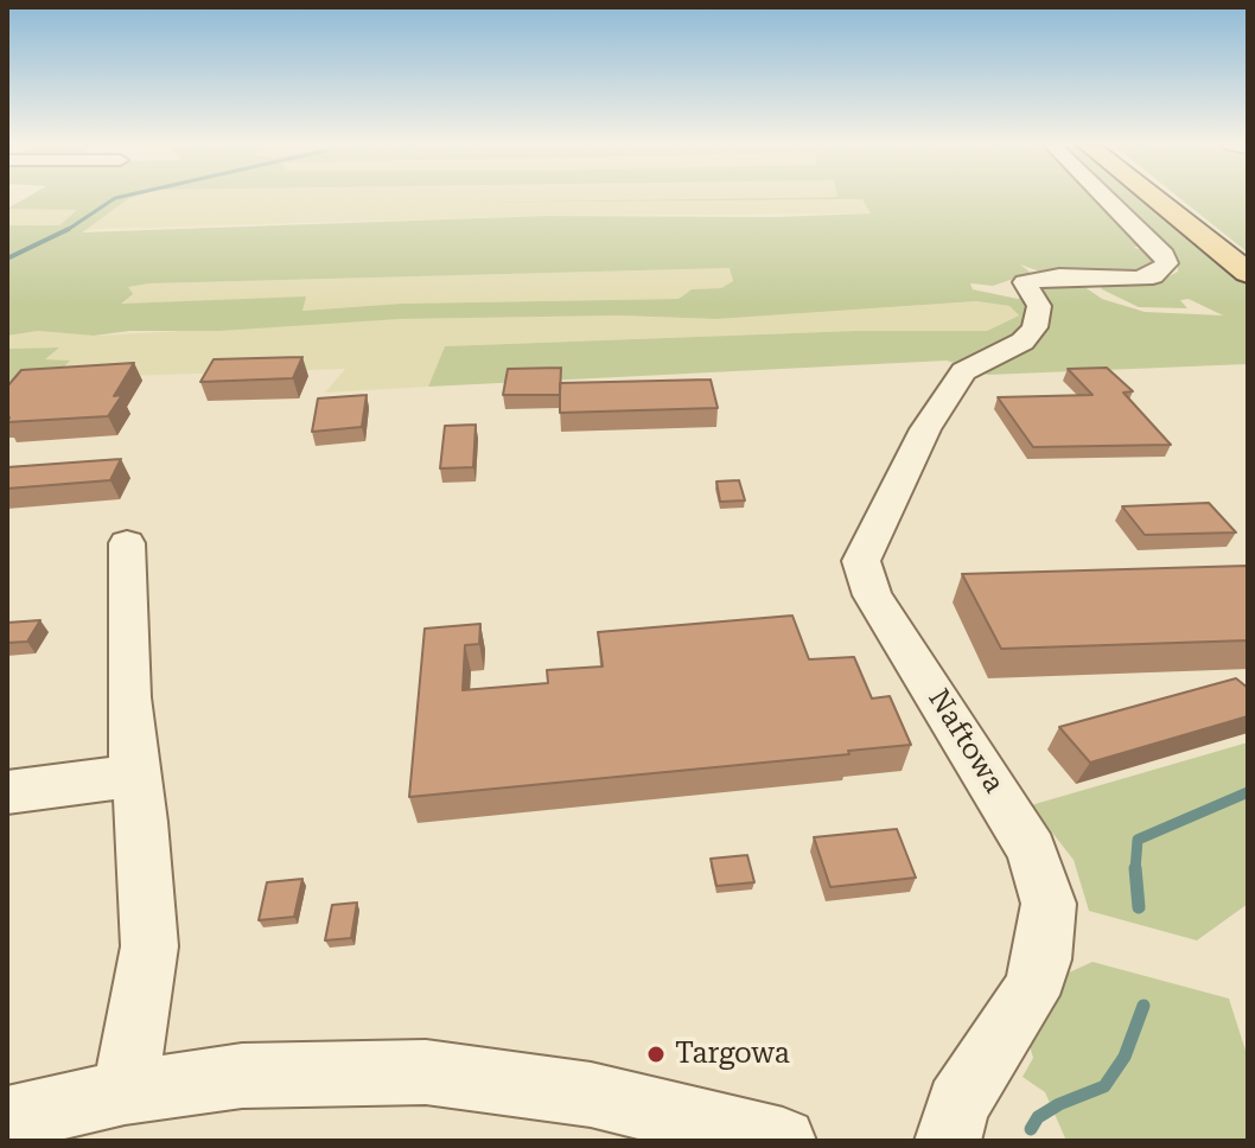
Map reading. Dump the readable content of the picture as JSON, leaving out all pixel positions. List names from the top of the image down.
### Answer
{
  "streets": {
    "street": ["Naftowa"]
  },
  "places": ["Targowa"]
}
